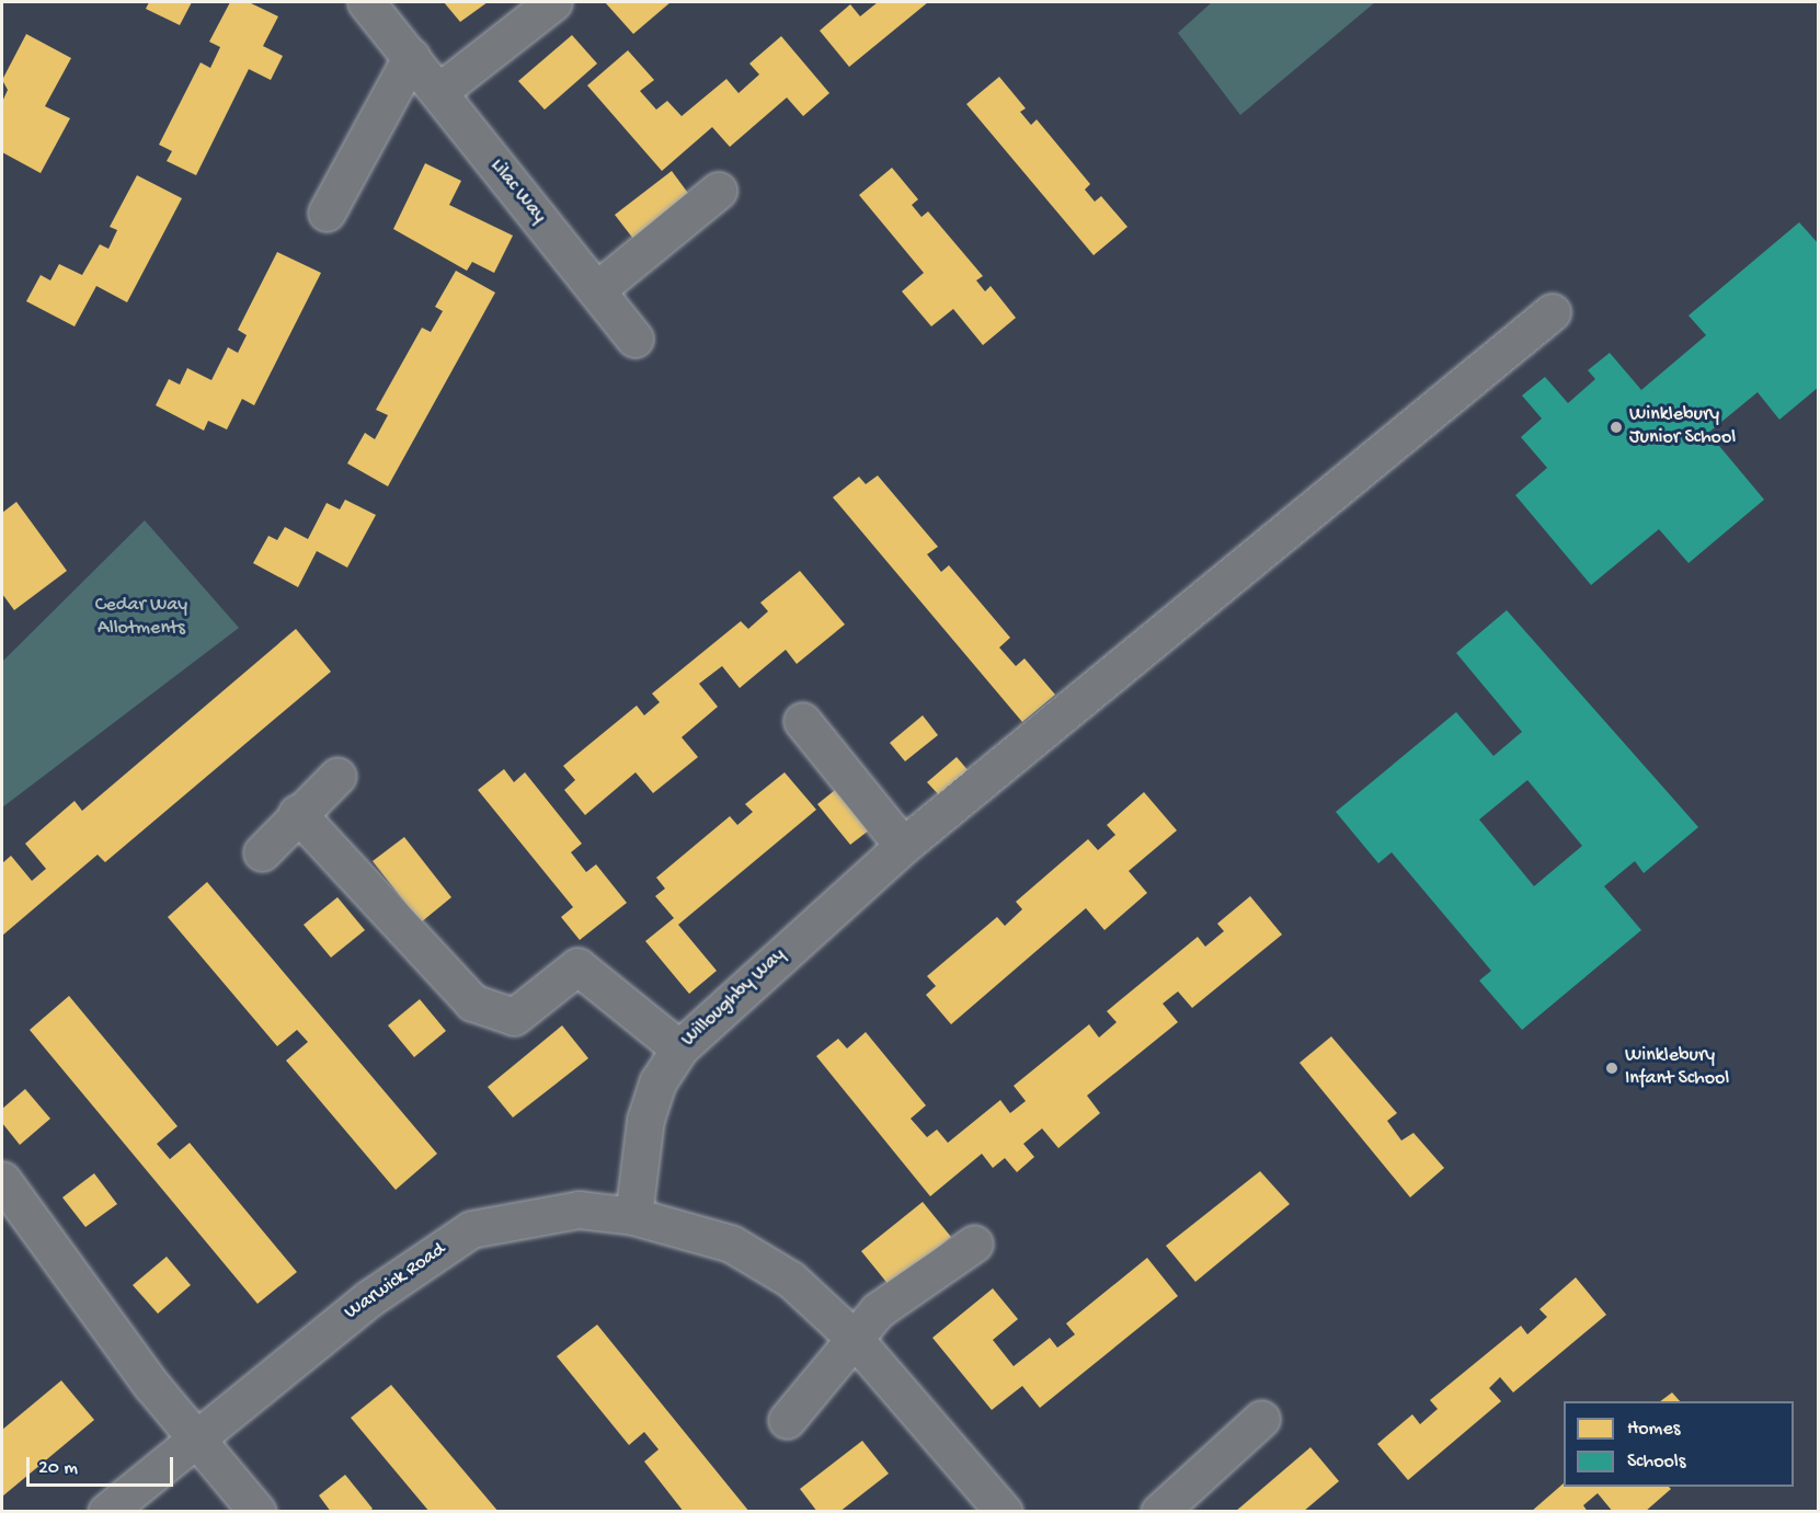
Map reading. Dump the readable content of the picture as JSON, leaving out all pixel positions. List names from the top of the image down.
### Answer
{
  "streets": {
    "street": ["Lilac Way", "Willoughby Way", "Warwick Road"]
  },
  "crossings": [
    ["Willoughby Way", "Warwick Road"]
  ],
  "parks": ["Cedar Way Allotments"],
  "places": ["Winklebury Junior School", "Winklebury Infant School"],
  "legend": ["Homes", "Schools"],
  "scale_bar": "20 m"
}
